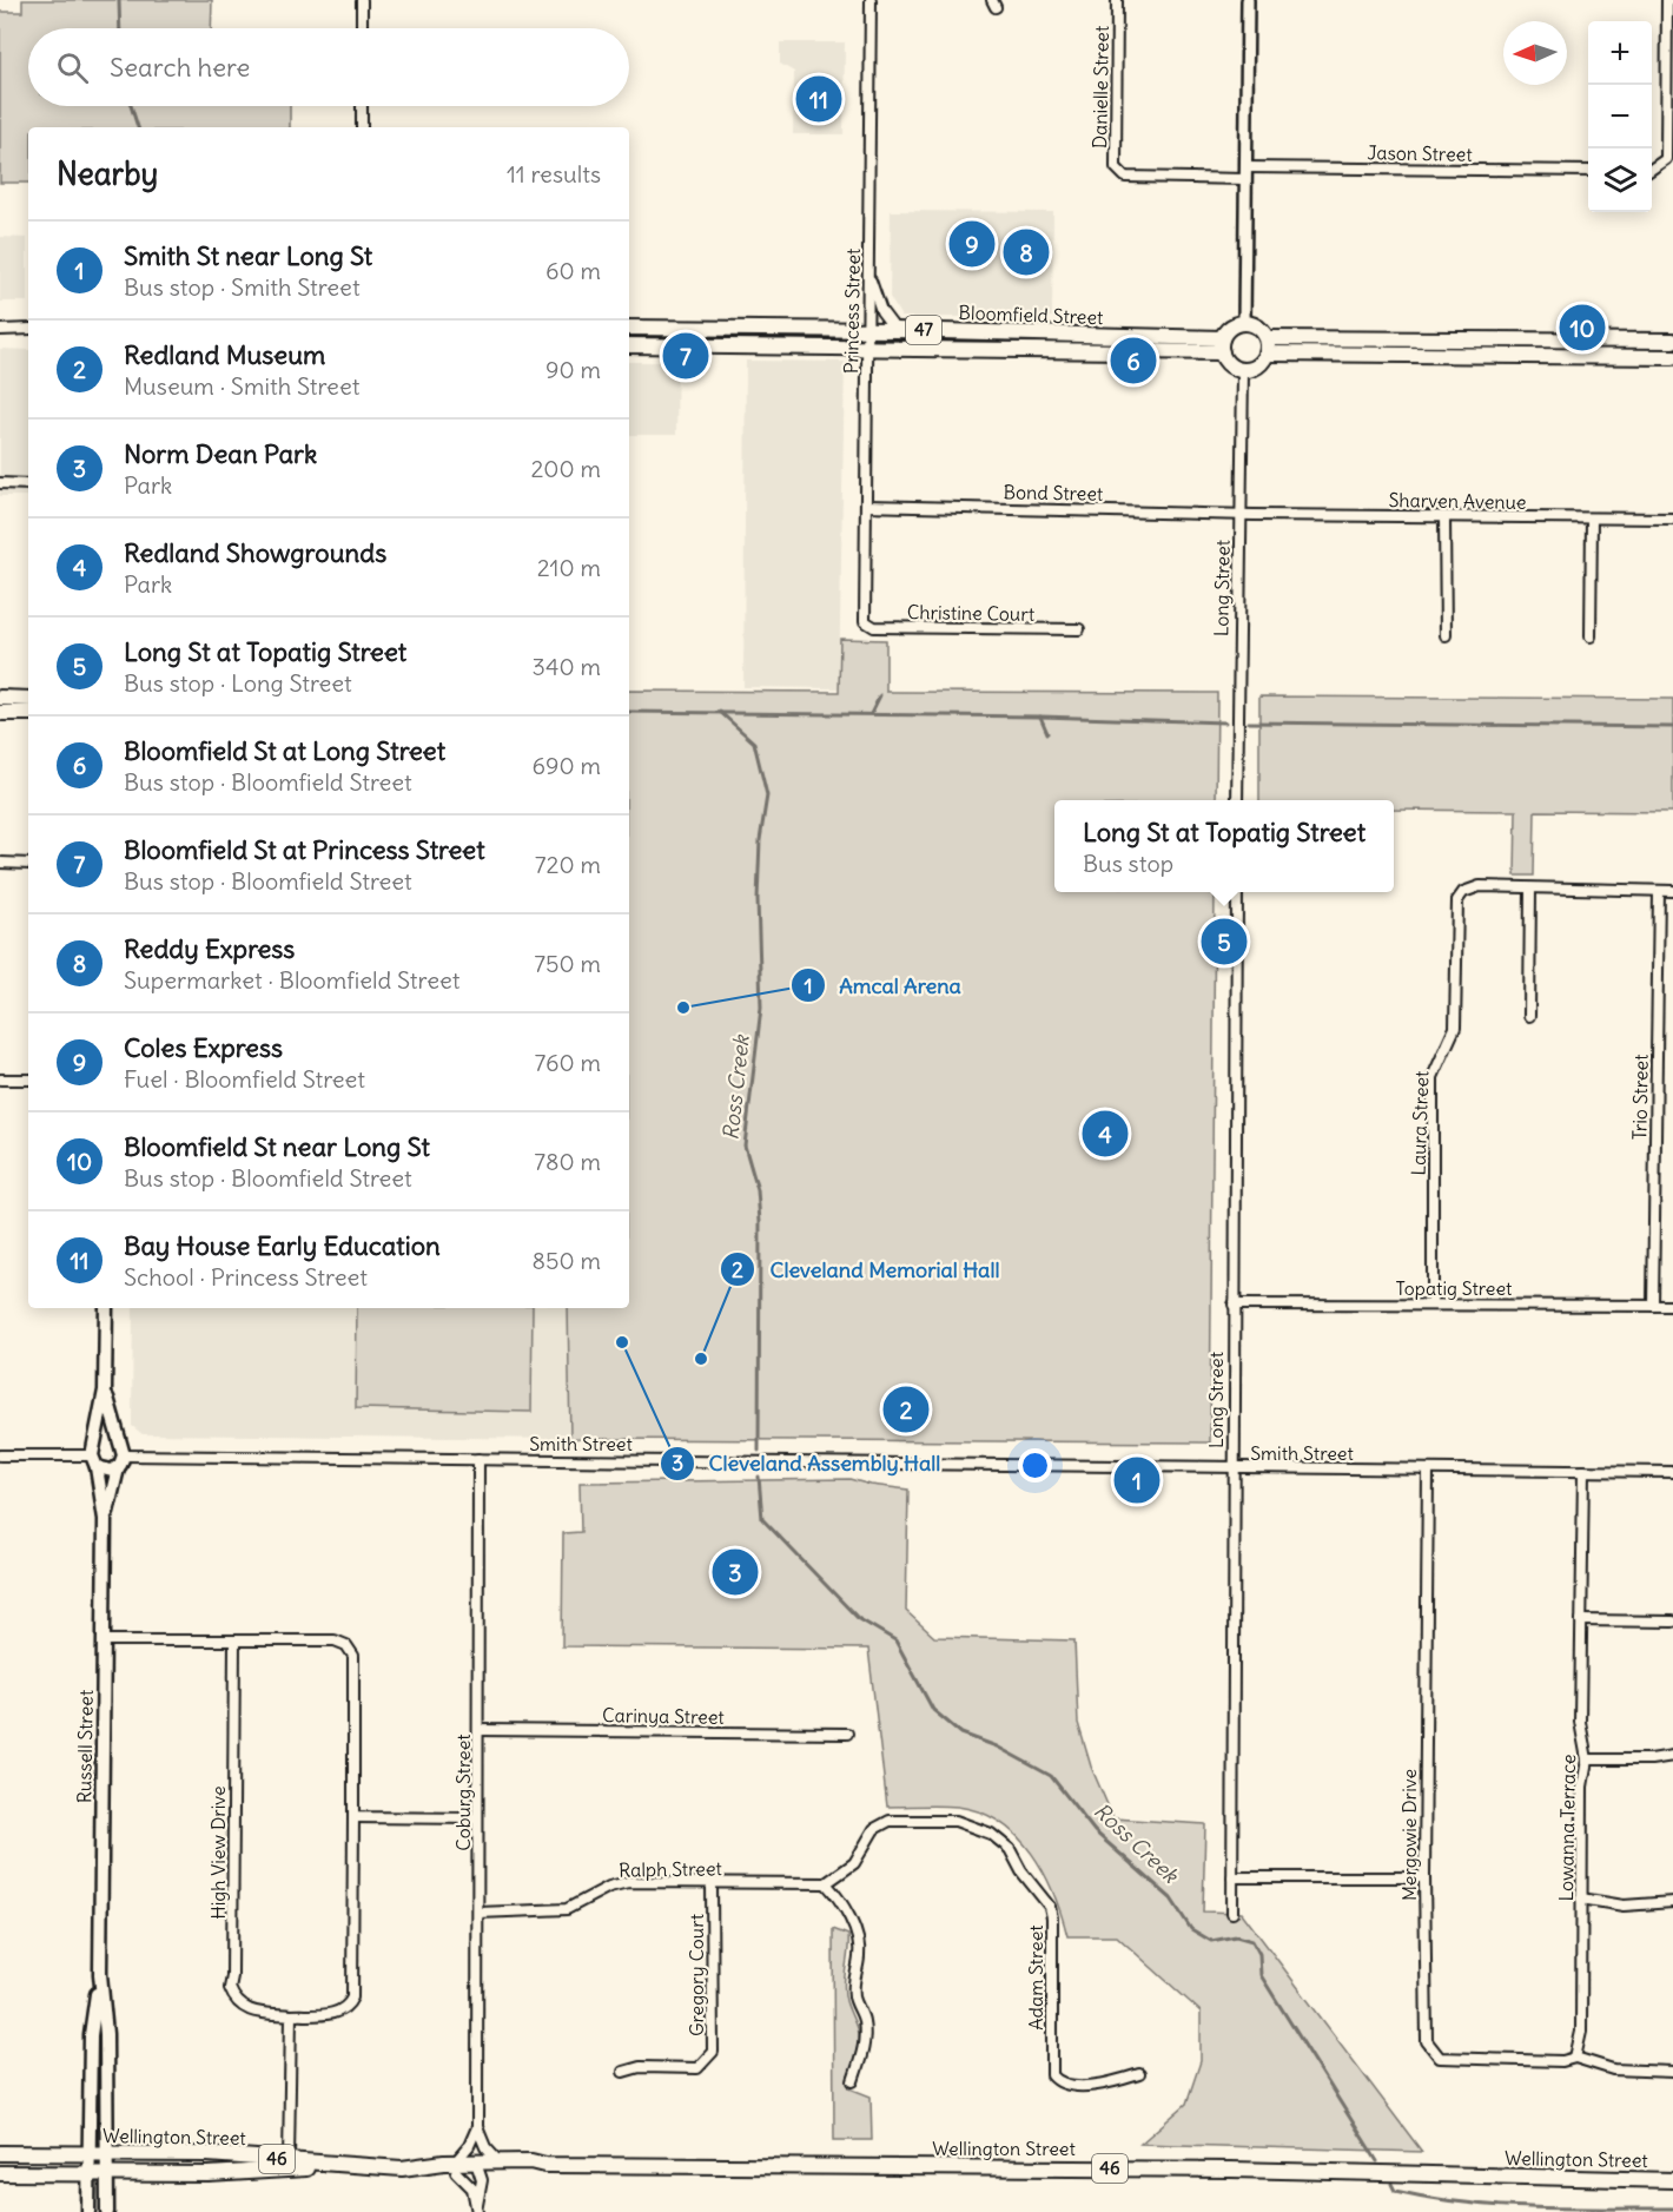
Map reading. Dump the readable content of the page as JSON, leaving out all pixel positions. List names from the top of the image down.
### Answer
{
  "streets": {
    "main road": [
      "Bloomfield Street",
      "47",
      "Russell Street",
      "Wellington Street",
      "46"
    ],
    "street": [
      "Danielle Street",
      "Jason Street",
      "Princess Street",
      "Bond Street",
      "Sharven Avenue",
      "Long Street",
      "Christine Court",
      "Trio Street",
      "Laura Street",
      "Topatig Street",
      "Smith Street",
      "Carinya Street",
      "Coburg Street",
      "Lowanna Terrace",
      "Mergowie Drive",
      "High View Drive",
      "Ralph Street",
      "Gregory Court",
      "Adam Street"
    ]
  },
  "crossings": [
    ["Danielle Street", "Jason Street"],
    ["Princess Street", "Bloomfield Street"],
    ["Princess Street", "Bond Street"],
    ["Princess Street", "Christine Court"],
    ["Bloomfield Street", "Long Street"],
    ["Bond Street", "Sharven Avenue"],
    ["Bond Street", "Long Street"],
    ["Sharven Avenue", "Long Street"],
    ["Long Street", "Topatig Street"],
    ["Long Street", "Smith Street"],
    ["Trio Street", "Laura Street"],
    ["Trio Street", "Topatig Street"],
    ["Laura Street", "Topatig Street"],
    ["Smith Street", "Russell Street"],
    ["Smith Street", "Coburg Street"],
    ["Smith Street", "Lowanna Terrace"],
    ["Smith Street", "Mergowie Drive"],
    ["Carinya Street", "Coburg Street"],
    ["Russell Street", "High View Drive"],
    ["Russell Street", "Wellington Street"],
    ["Coburg Street", "Ralph Street"],
    ["Coburg Street", "Wellington Street"],
    ["Lowanna Terrace", "Mergowie Drive"],
    ["Ralph Street", "Gregory Court"],
    ["Ralph Street", "Adam Street"]
  ],
  "water": ["Ross Creek"],
  "places": ["Amcal Arena", "Cleveland Assembly Hall", "Cleveland Memorial Hall"],
  "north": "left",
  "page": {
    "map_buttons": ["+", "−"],
    "search": "Search here",
    "pins": [
      "11",
      "9",
      "8",
      "10",
      "7",
      "6",
      "5",
      "4",
      "2",
      "1",
      "3"
    ],
    "heading": ["Nearby", "11 results"],
    "list": [
      {
        "mark": "1",
        "name": "Smith St near Long St",
        "note": "Bus stop · Smith Street",
        "value": "60 m"
      },
      {
        "mark": "2",
        "name": "Redland Museum",
        "note": "Museum · Smith Street",
        "value": "90 m"
      },
      {
        "mark": "3",
        "name": "Norm Dean Park",
        "note": "Park",
        "value": "200 m"
      },
      {
        "mark": "4",
        "name": "Redland Showgrounds",
        "note": "Park",
        "value": "210 m"
      },
      {
        "mark": "5",
        "name": "Long St at Topatig Street",
        "note": "Bus stop · Long Street",
        "value": "340 m"
      },
      {
        "mark": "6",
        "name": "Bloomfield St at Long Street",
        "note": "Bus stop · Bloomfield Street",
        "value": "690 m"
      },
      {
        "mark": "7",
        "name": "Bloomfield St at Princess Street",
        "note": "Bus stop · Bloomfield Street",
        "value": "720 m"
      },
      {
        "mark": "8",
        "name": "Reddy Express",
        "note": "Supermarket · Bloomfield Street",
        "value": "750 m"
      },
      {
        "mark": "9",
        "name": "Coles Express",
        "note": "Fuel · Bloomfield Street",
        "value": "760 m"
      },
      {
        "mark": "10",
        "name": "Bloomfield St near Long St",
        "note": "Bus stop · Bloomfield Street",
        "value": "780 m"
      },
      {
        "mark": "11",
        "name": "Bay House Early Education",
        "note": "School · Princess Street",
        "value": "850 m"
      }
    ],
    "popup": ["Long St at Topatig Street", "Bus stop"]
  }
}
